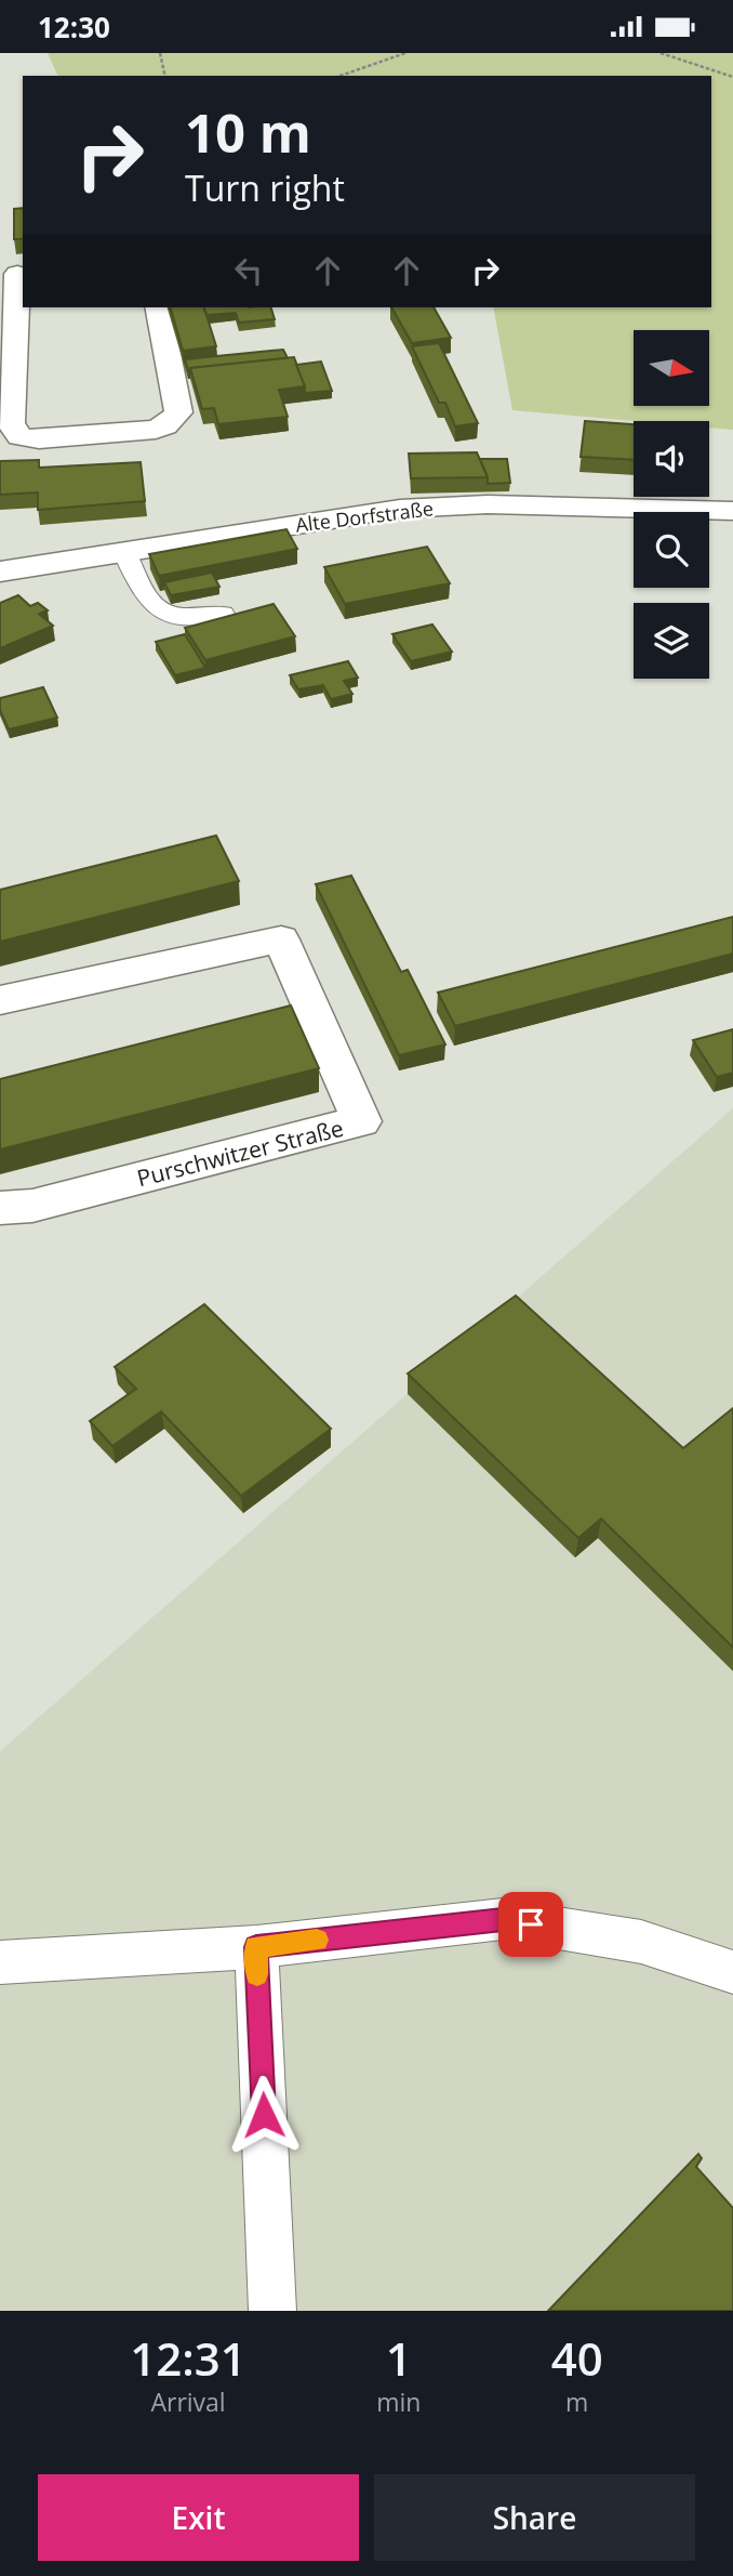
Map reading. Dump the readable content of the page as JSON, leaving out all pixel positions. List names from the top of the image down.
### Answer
{
  "streets": {
    "street": ["Alte Dorfstraße", "Purschwitzer Straße"]
  },
  "north": "right",
  "page": {
    "status": "12:30",
    "turn": ["10 m", "Turn right"],
    "eta": [
      "12:31",
      "Arrival",
      "1",
      "min",
      "40",
      "m"
    ],
    "buttons": ["Exit", "Share"]
  }
}
